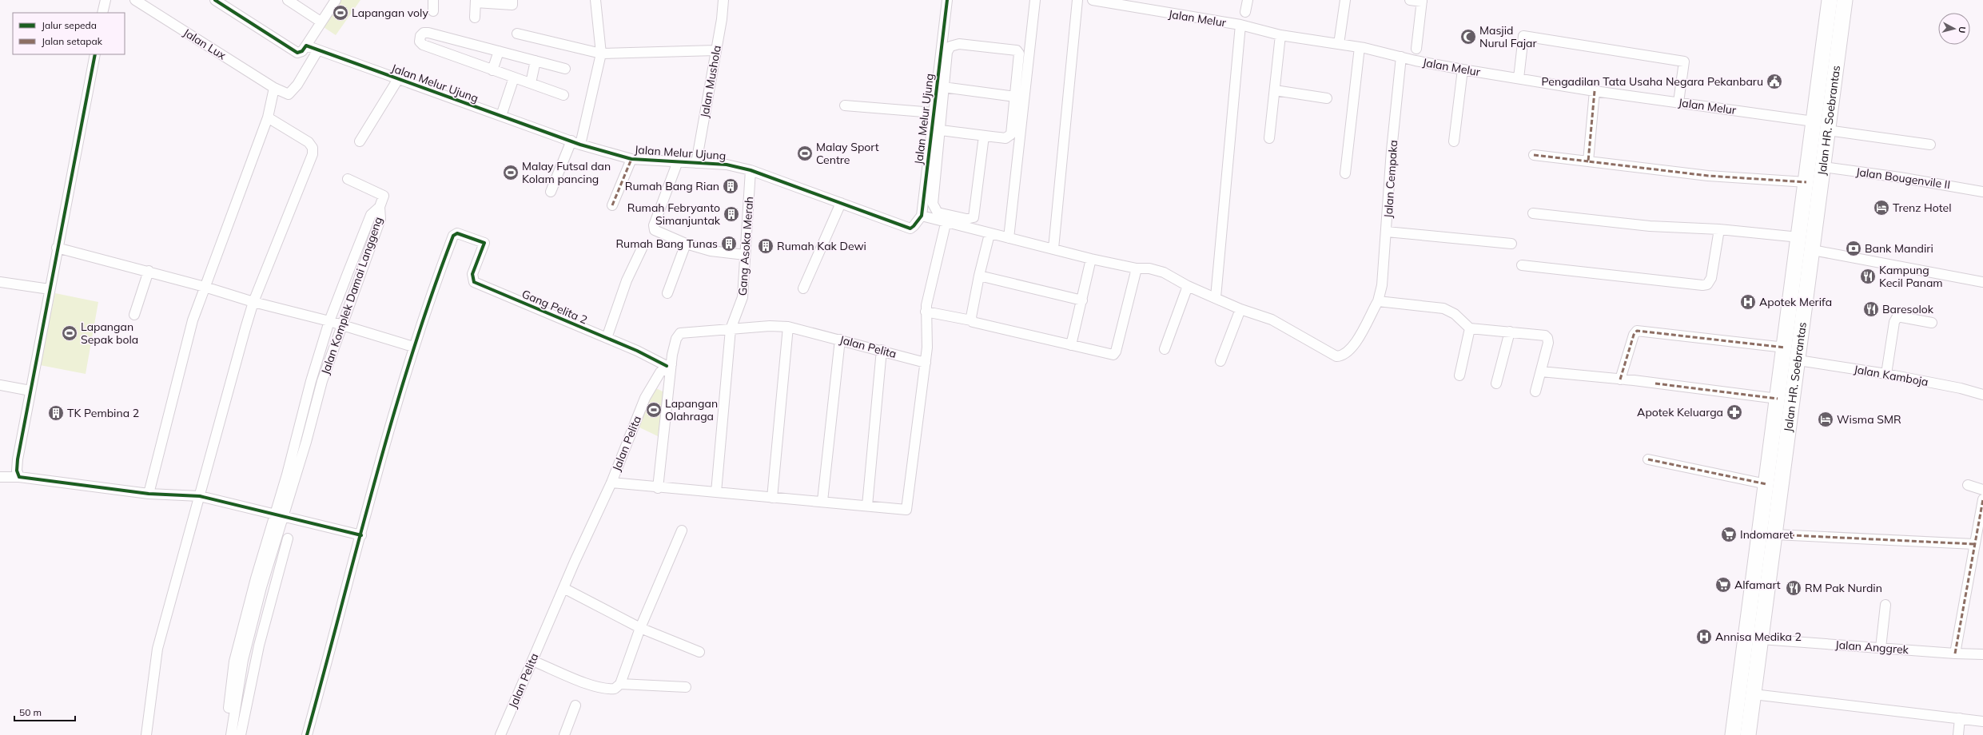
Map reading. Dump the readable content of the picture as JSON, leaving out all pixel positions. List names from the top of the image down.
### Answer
{
  "streets": {
    "main road": ["Jalan HR. Soebrantas"],
    "street": [
      "Jalan Melur",
      "Jalan Lux",
      "Jalan Mushola",
      "Jalan Melur Ujung",
      "Jalan Bougenvile II",
      "Jalan Cempaka",
      "Gang Asoka Merah",
      "Jalan Komplek Damai Langgeng",
      "Gang Pelita 2",
      "Jalan Pelita",
      "Jalan Kamboja",
      "Jalan Anggrek"
    ]
  },
  "crossings": [
    ["Jalan Melur", "Jalan HR. Soebrantas"],
    ["Jalan Melur", "Jalan Cempaka"],
    ["Jalan Lux", "Jalan Melur Ujung"],
    ["Jalan Mushola", "Jalan Melur Ujung"],
    ["Jalan Melur Ujung", "Jalan Cempaka"],
    ["Jalan Melur Ujung", "Gang Asoka Merah"],
    ["Jalan HR. Soebrantas", "Jalan Bougenvile II"],
    ["Jalan HR. Soebrantas", "Jalan Kamboja"],
    ["Jalan HR. Soebrantas", "Jalan Anggrek"],
    ["Gang Asoka Merah", "Jalan Pelita"],
    ["Gang Pelita 2", "Jalan Pelita"]
  ],
  "places": {
    "sports": [
      "Lapangan voly",
      "Malay Sport Centre",
      "Malay Futsal dan Kolam pancing",
      "Lapangan Sepak bola",
      "Lapangan Olahraga"
    ],
    "mosque": ["Masjid Nurul Fajar"],
    "public building": ["Pengadilan Tata Usaha Negara Pekanbaru"],
    "building": [
      "Rumah Bang Rian",
      "Rumah Febryanto Simanjuntak",
      "Rumah Bang Tunas",
      "Rumah Kak Dewi",
      "TK Pembina 2"
    ],
    "hotel": ["Trenz Hotel", "Wisma SMR"],
    "bank": ["Bank Mandiri"],
    "restaurant": ["Kampung Kecil Panam", "Baresolok", "RM Pak Nurdin"],
    "hospital": ["Apotek Merifa", "Annisa Medika 2"],
    "pharmacy": ["Apotek Keluarga"],
    "supermarket": ["Indomaret", "Alfamart"]
  },
  "legend": ["Jalur sepeda", "Jalan setapak"],
  "scale_bar": "50 m",
  "north": "right"
}
